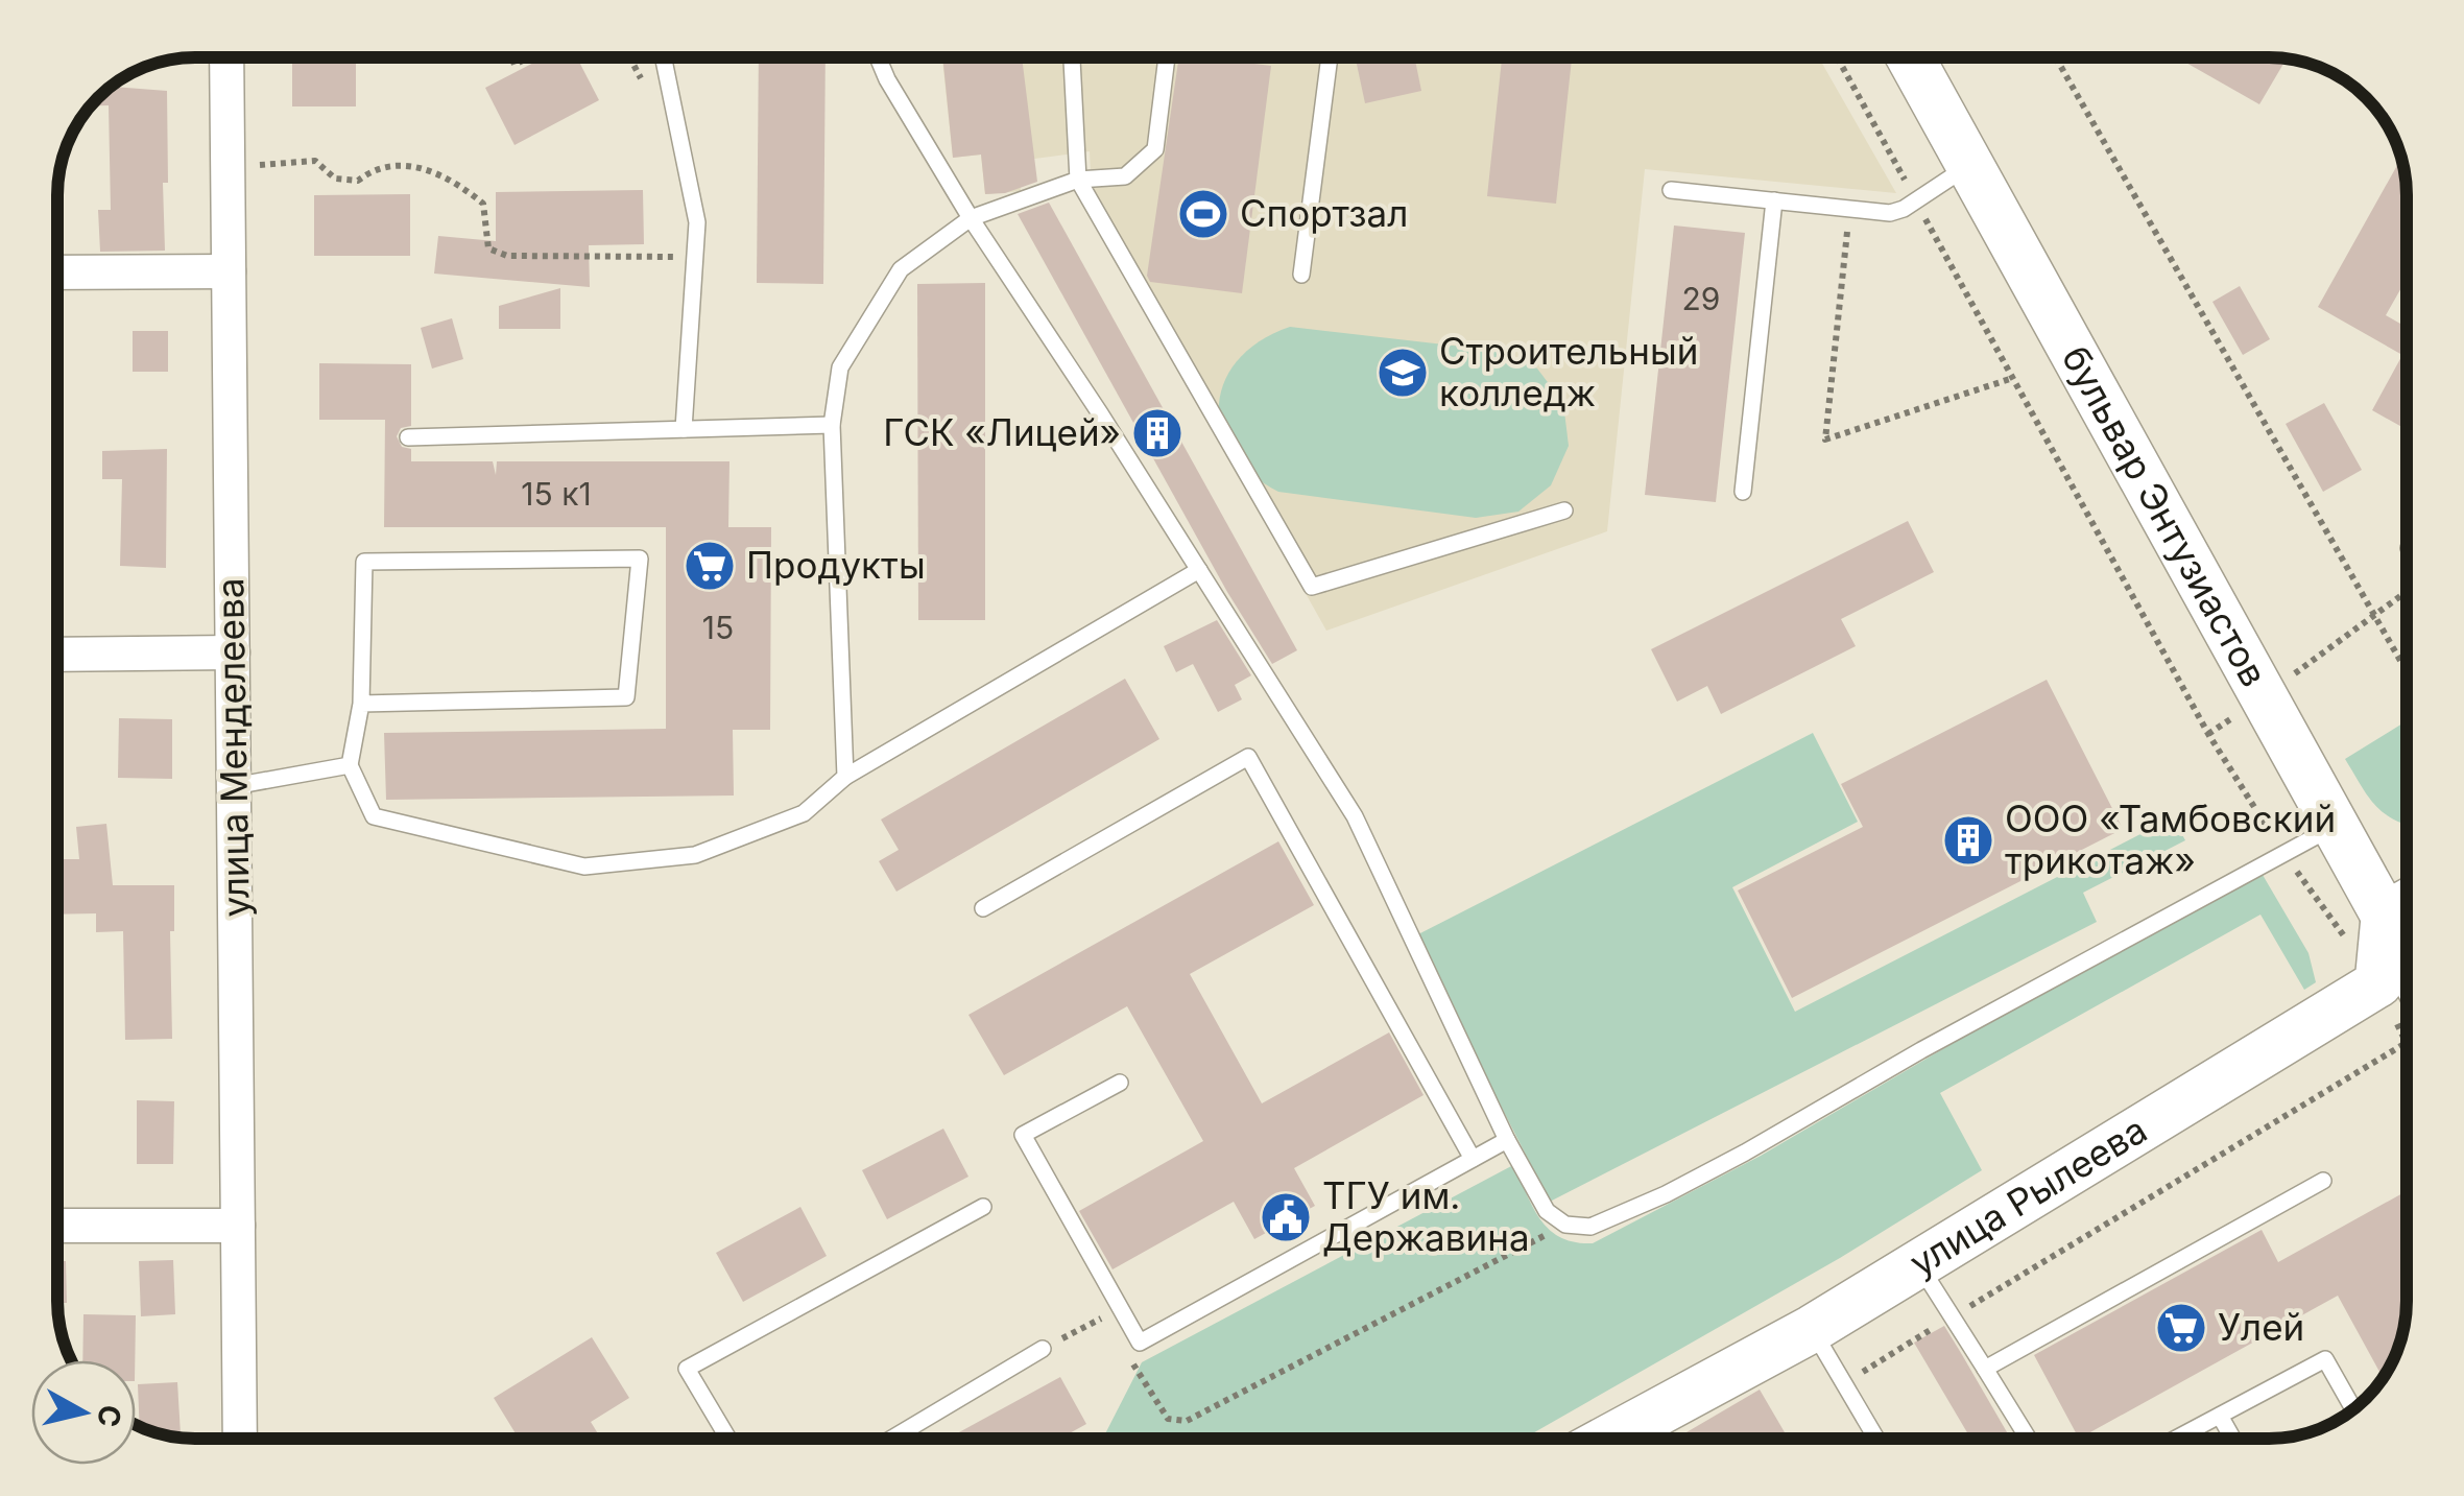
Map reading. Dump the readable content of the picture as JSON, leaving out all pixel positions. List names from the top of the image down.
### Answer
{
  "streets": {
    "main road": ["бульвар Энтузиастов", "улица Рылеева"],
    "street": ["улица Менделеева"]
  },
  "places": {
    "sports": ["Спортзал"],
    "school or university": ["Строительный колледж"],
    "building": ["ГСК «Лицей»", "ООО «Тамбовский трикотаж»"],
    "supermarket": ["Продукты", "Улей"],
    "public building": ["ТГУ им. Державина"]
  },
  "house_numbers": ["29", "15 к1", "15"],
  "north": "right"
}
